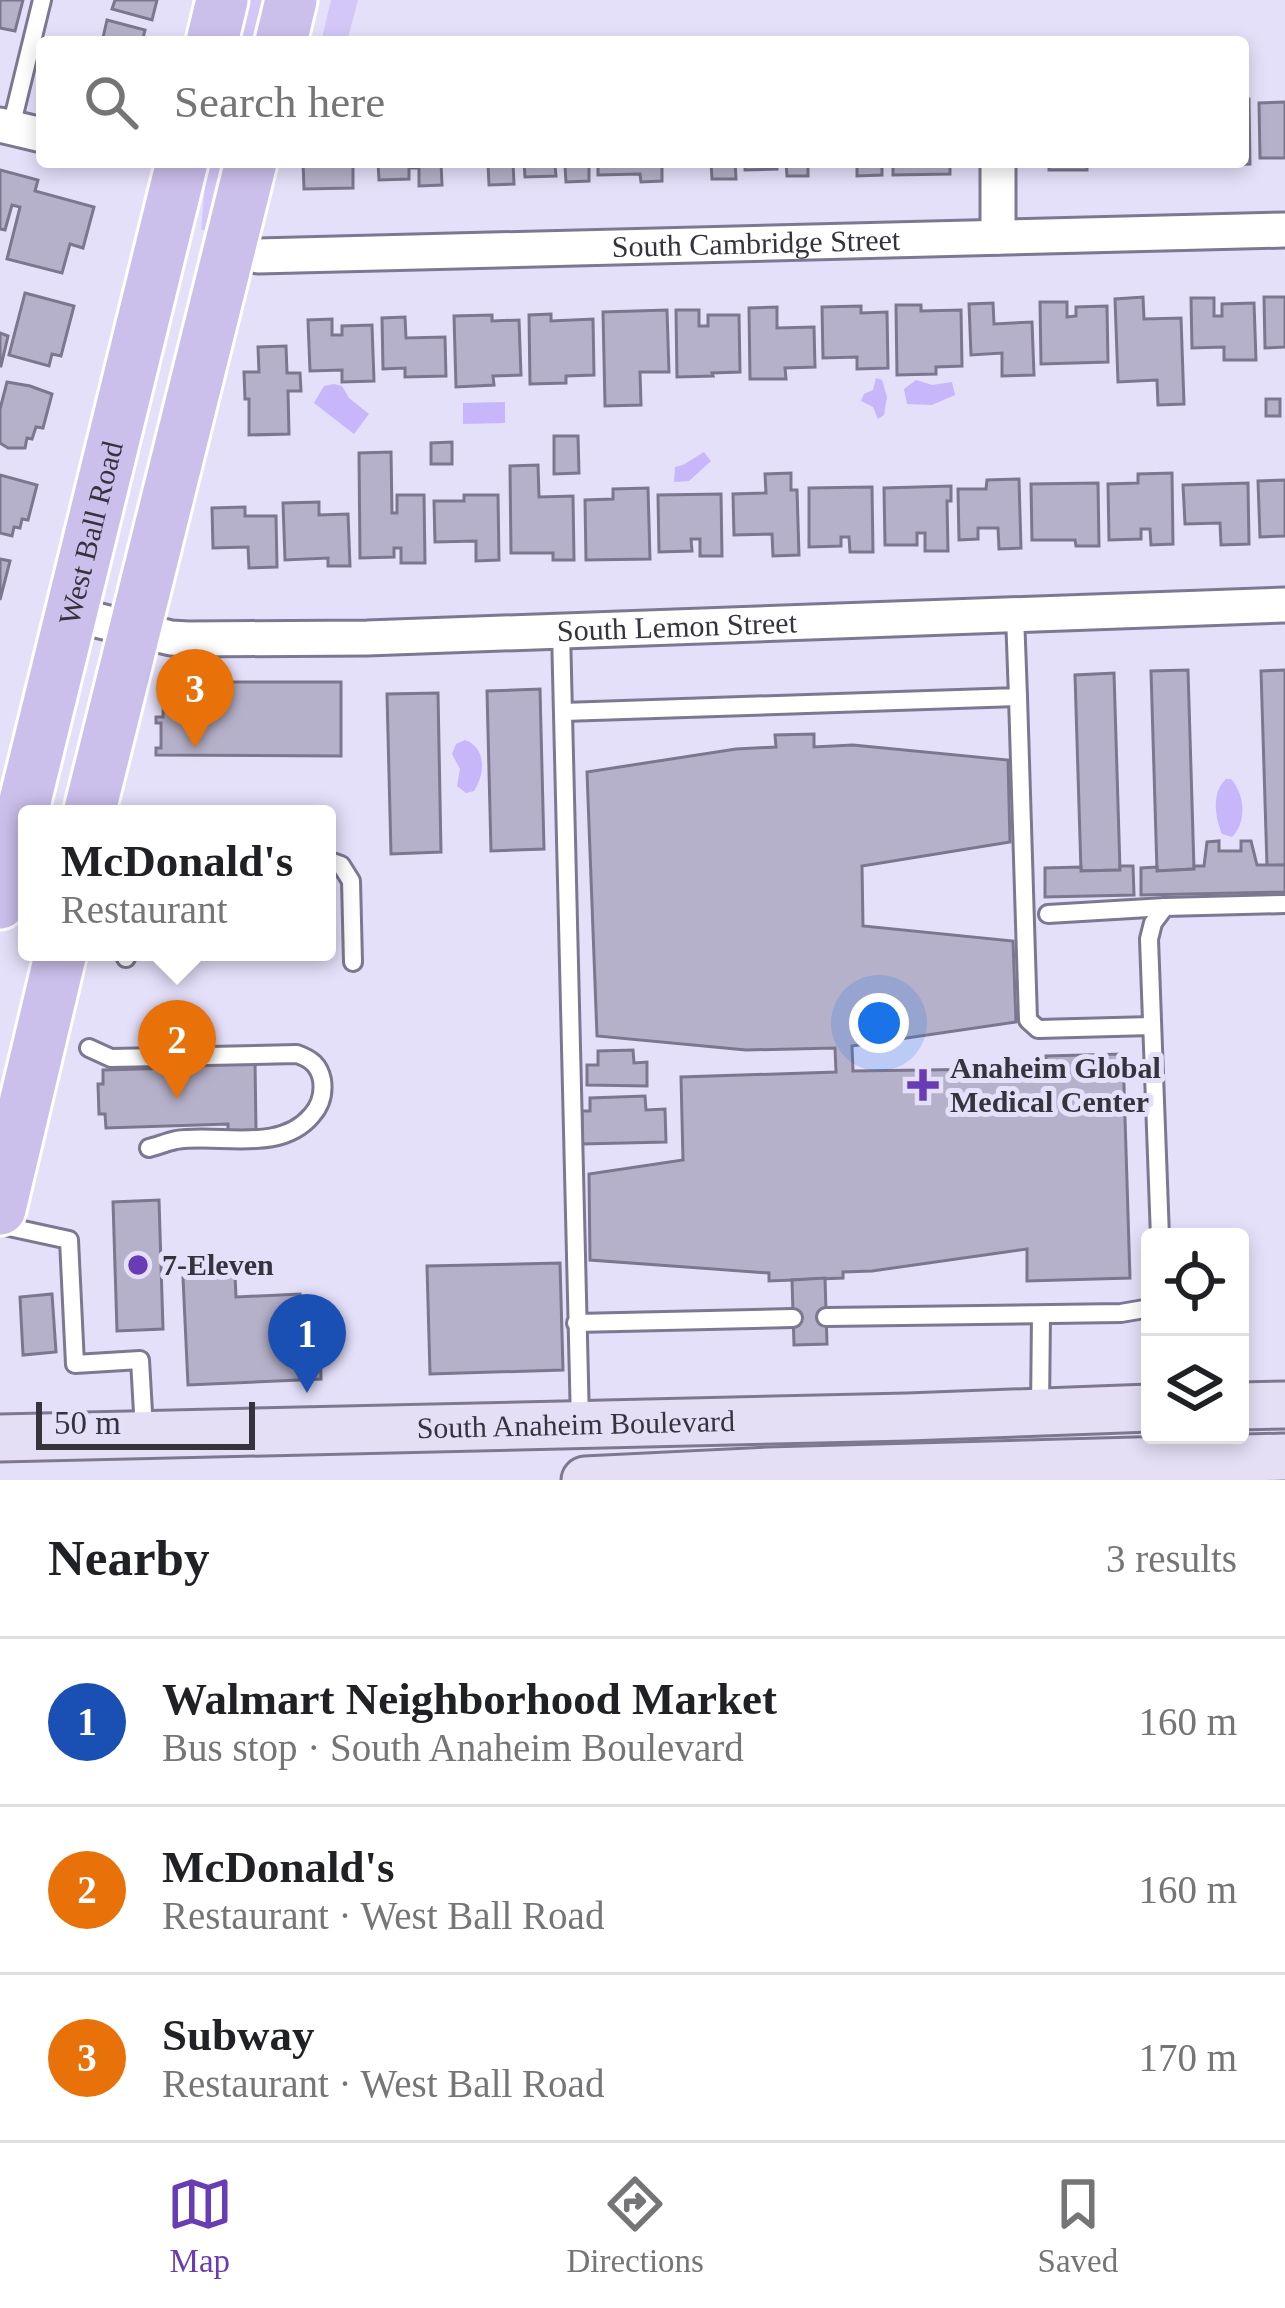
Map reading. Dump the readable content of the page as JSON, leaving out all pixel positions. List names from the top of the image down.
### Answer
{
  "streets": {
    "main road": ["West Ball Road", "South Anaheim Boulevard"],
    "street": ["South Cambridge Street", "South Lemon Street"]
  },
  "crossings": [
    ["West Ball Road", "South Lemon Street"]
  ],
  "places": {
    "health": ["Anaheim Global Medical Center"],
    "other": ["7-Eleven"]
  },
  "scale_bar": "50 m",
  "page": {
    "search": "Search here",
    "pins": ["3", "2", "1"],
    "popup": ["McDonald's", "Restaurant"],
    "scale": "50 m",
    "heading": ["Nearby", "3 results"],
    "list": [
      {
        "mark": "1",
        "name": "Walmart Neighborhood Market",
        "note": "Bus stop · South Anaheim Boulevard",
        "value": "160 m"
      },
      {
        "mark": "2",
        "name": "McDonald's",
        "note": "Restaurant · West Ball Road",
        "value": "160 m"
      },
      {
        "mark": "3",
        "name": "Subway",
        "note": "Restaurant · West Ball Road",
        "value": "170 m"
      }
    ],
    "nav": ["Map", "Directions", "Saved"]
  }
}
